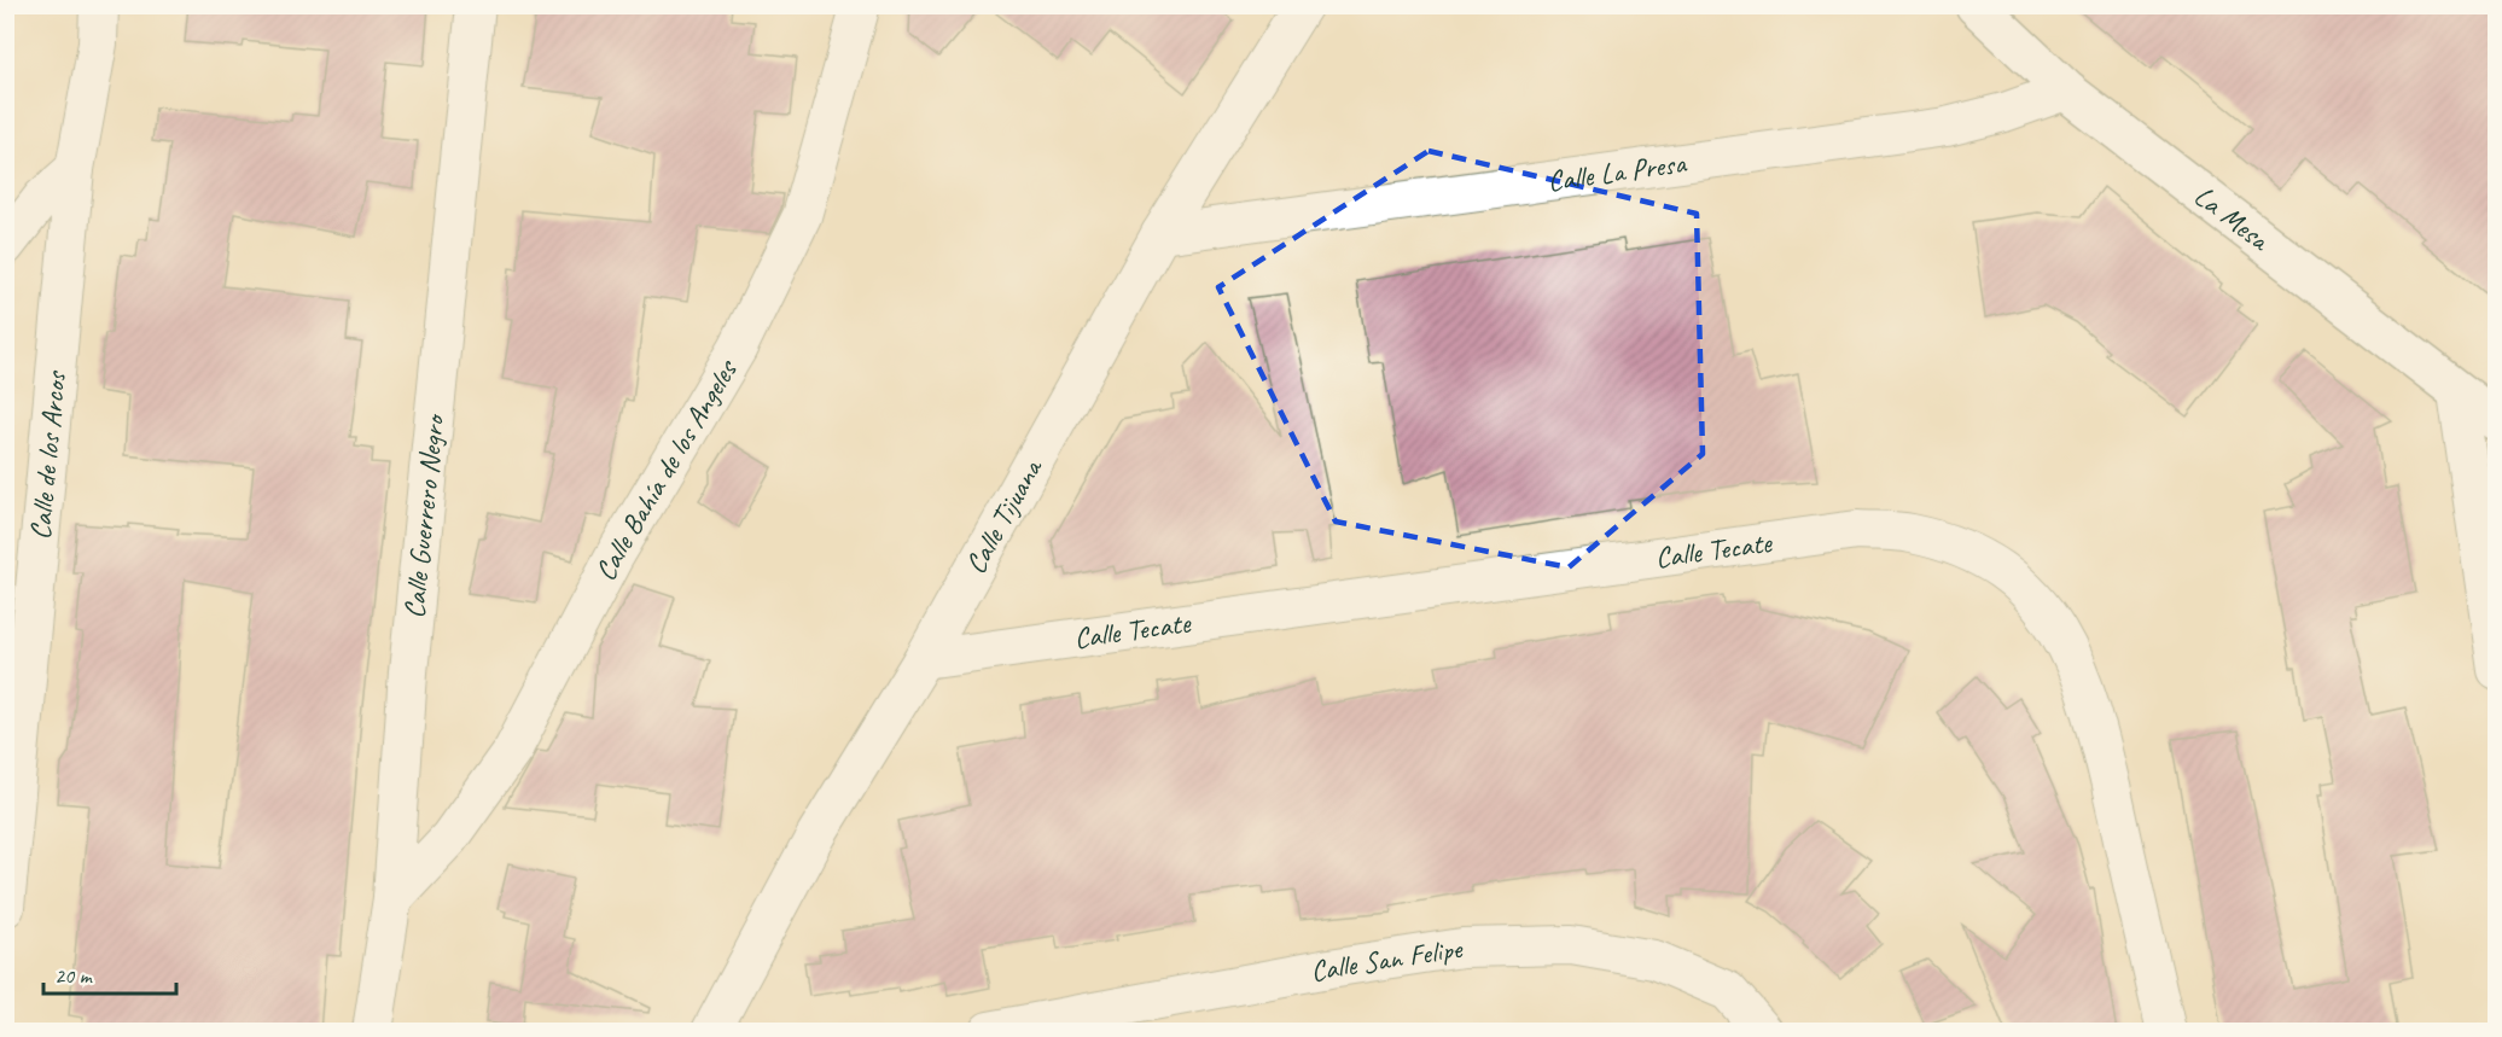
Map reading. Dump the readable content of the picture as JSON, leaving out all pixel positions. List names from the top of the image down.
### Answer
{
  "streets": {
    "main road": ["La Mesa"],
    "street": [
      "Calle La Presa",
      "Calle de los Arcos",
      "Calle Bahía de los Angeles",
      "Calle Tijuana",
      "Calle Guerrero Negro",
      "Calle Tecate",
      "Calle San Felipe"
    ]
  },
  "crossings": [
    ["Calle La Presa", "La Mesa"],
    ["Calle La Presa", "Calle Tijuana"],
    ["Calle Bahía de los Angeles", "Calle Guerrero Negro"],
    ["Calle Tijuana", "Calle Tecate"]
  ],
  "scale_bar": "20 m"
}
